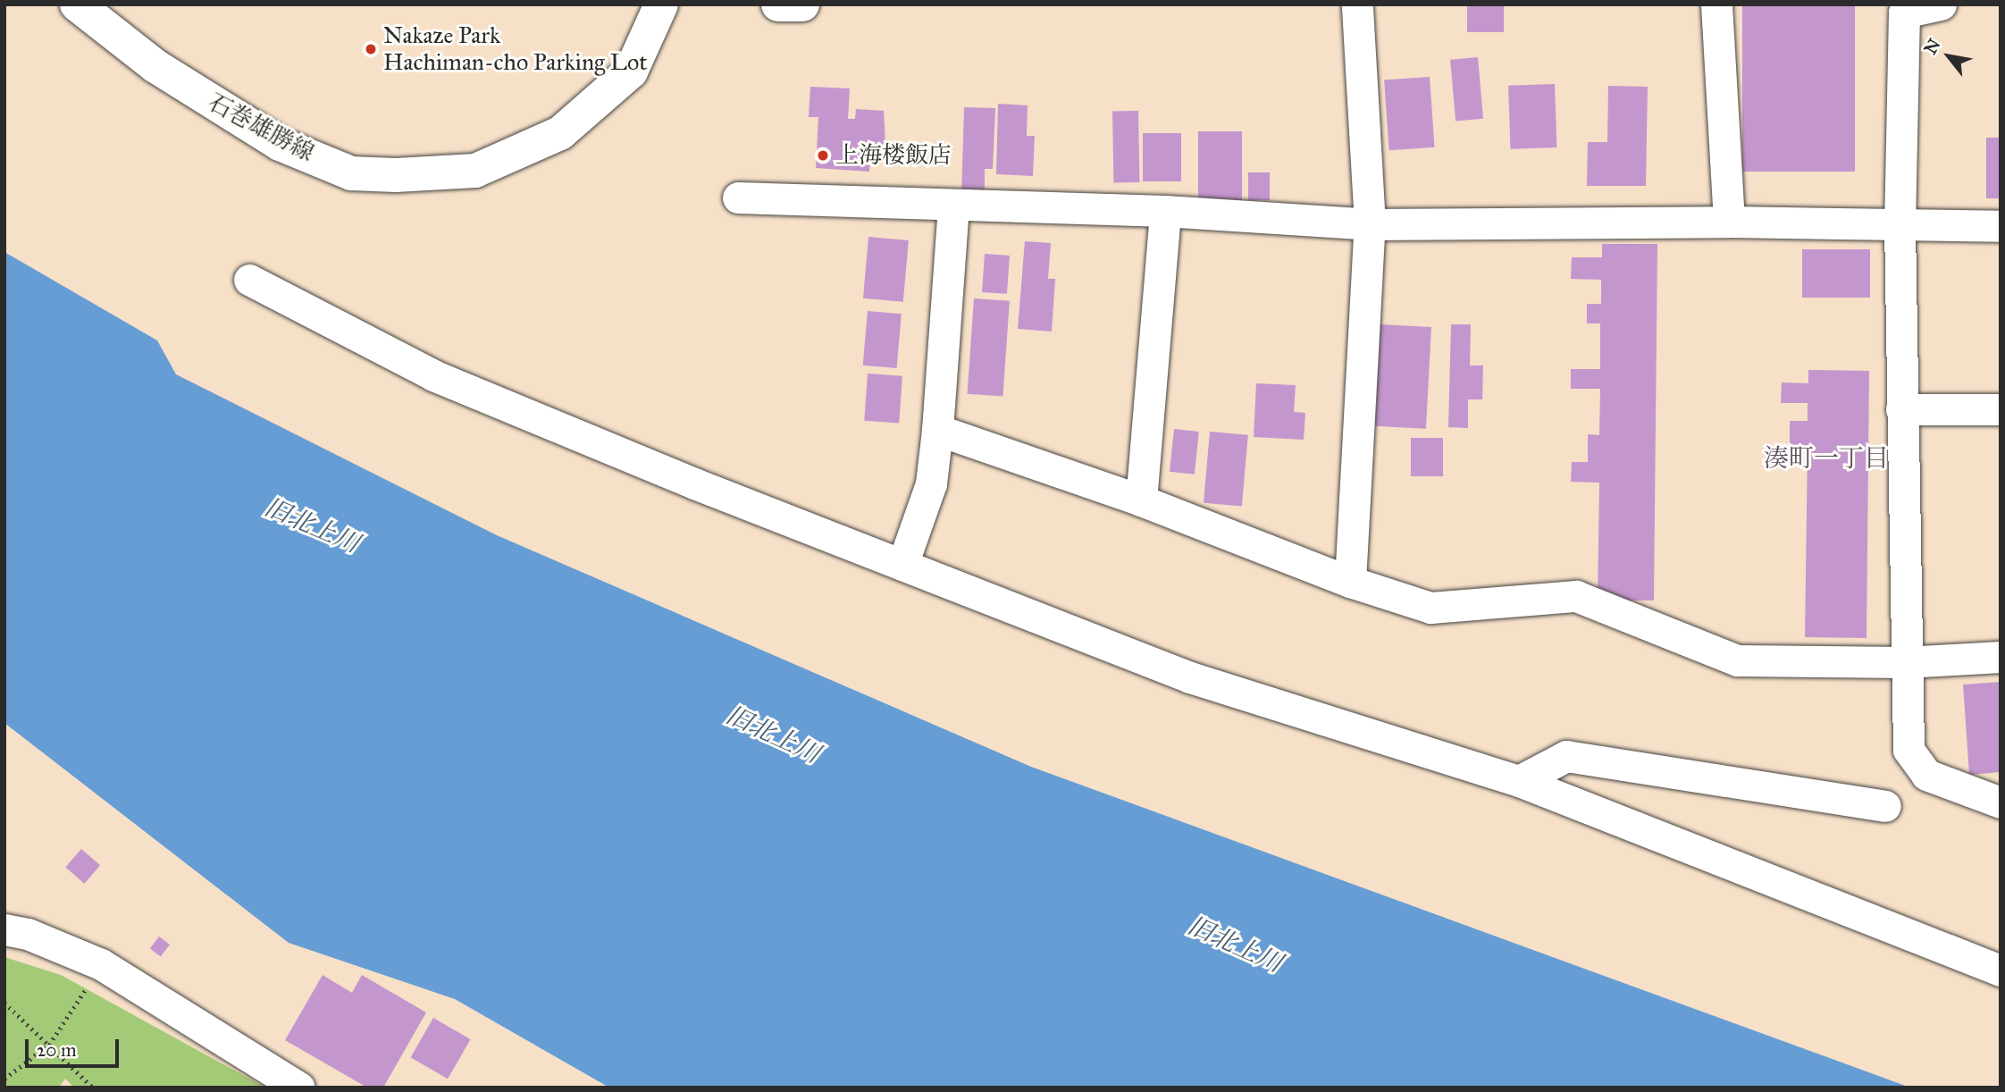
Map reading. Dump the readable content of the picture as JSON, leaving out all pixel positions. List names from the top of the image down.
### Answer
{
  "streets": {
    "main road": ["石巻雄勝線"]
  },
  "districts": ["湊町一丁目"],
  "water": ["旧北上川"],
  "places": ["Nakaze Park Hachiman-cho Parking Lot", "上海楼飯店"],
  "scale_bar": "20 m",
  "north": "top left"
}
